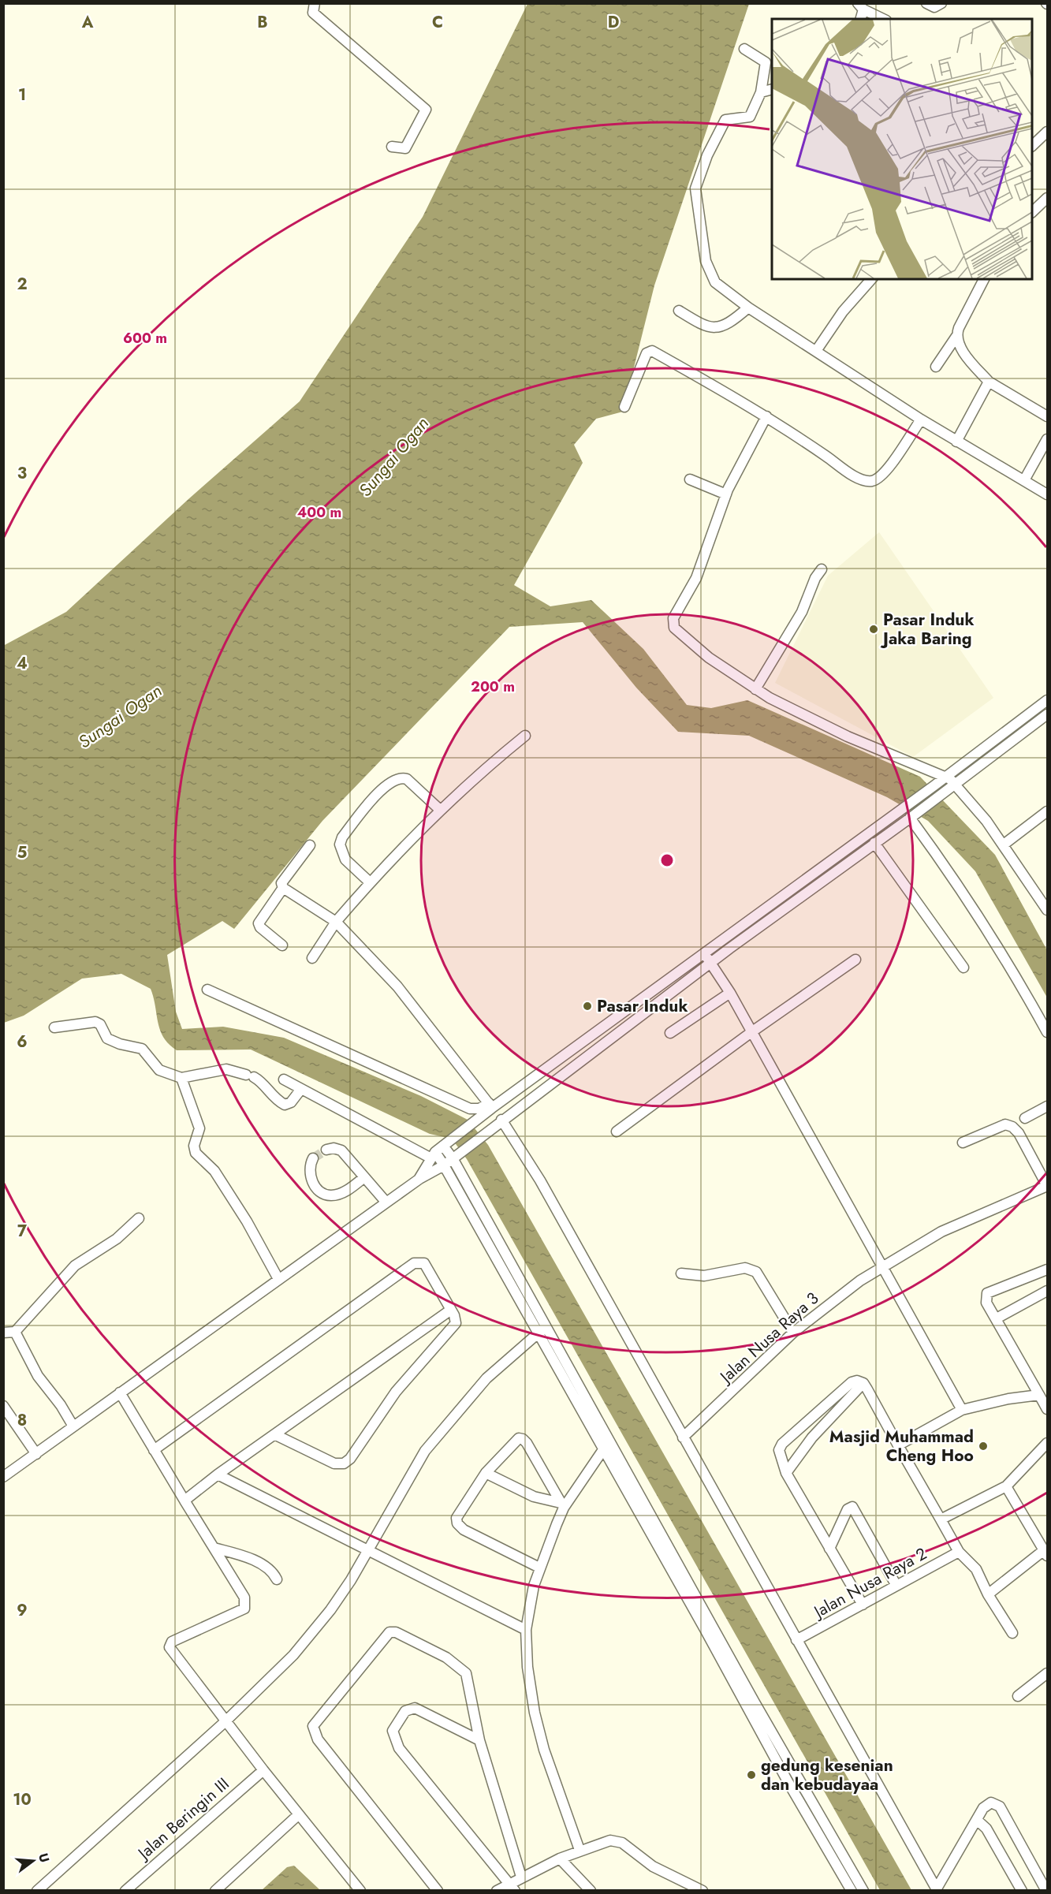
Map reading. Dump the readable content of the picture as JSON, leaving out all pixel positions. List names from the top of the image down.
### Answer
{
  "streets": {
    "street": ["Jalan Nusa Raya 3", "Jalan Nusa Raya 2", "Jalan Beringin III"]
  },
  "water": ["Sungai Ogan"],
  "places": [
    "Pasar Induk Jaka Baring",
    "Pasar Induk",
    "Masjid Muhammad Cheng Hoo",
    "gedung kesenian dan kebudayaa"
  ],
  "north": "right",
  "grid": {
    "columns": [
      "A",
      "B",
      "C",
      "D"
    ],
    "rows": [
      "1",
      "2",
      "3",
      "4",
      "5",
      "6",
      "7",
      "8",
      "9",
      "10"
    ]
  },
  "rings": ["600 m", "400 m", "200 m"]
}
